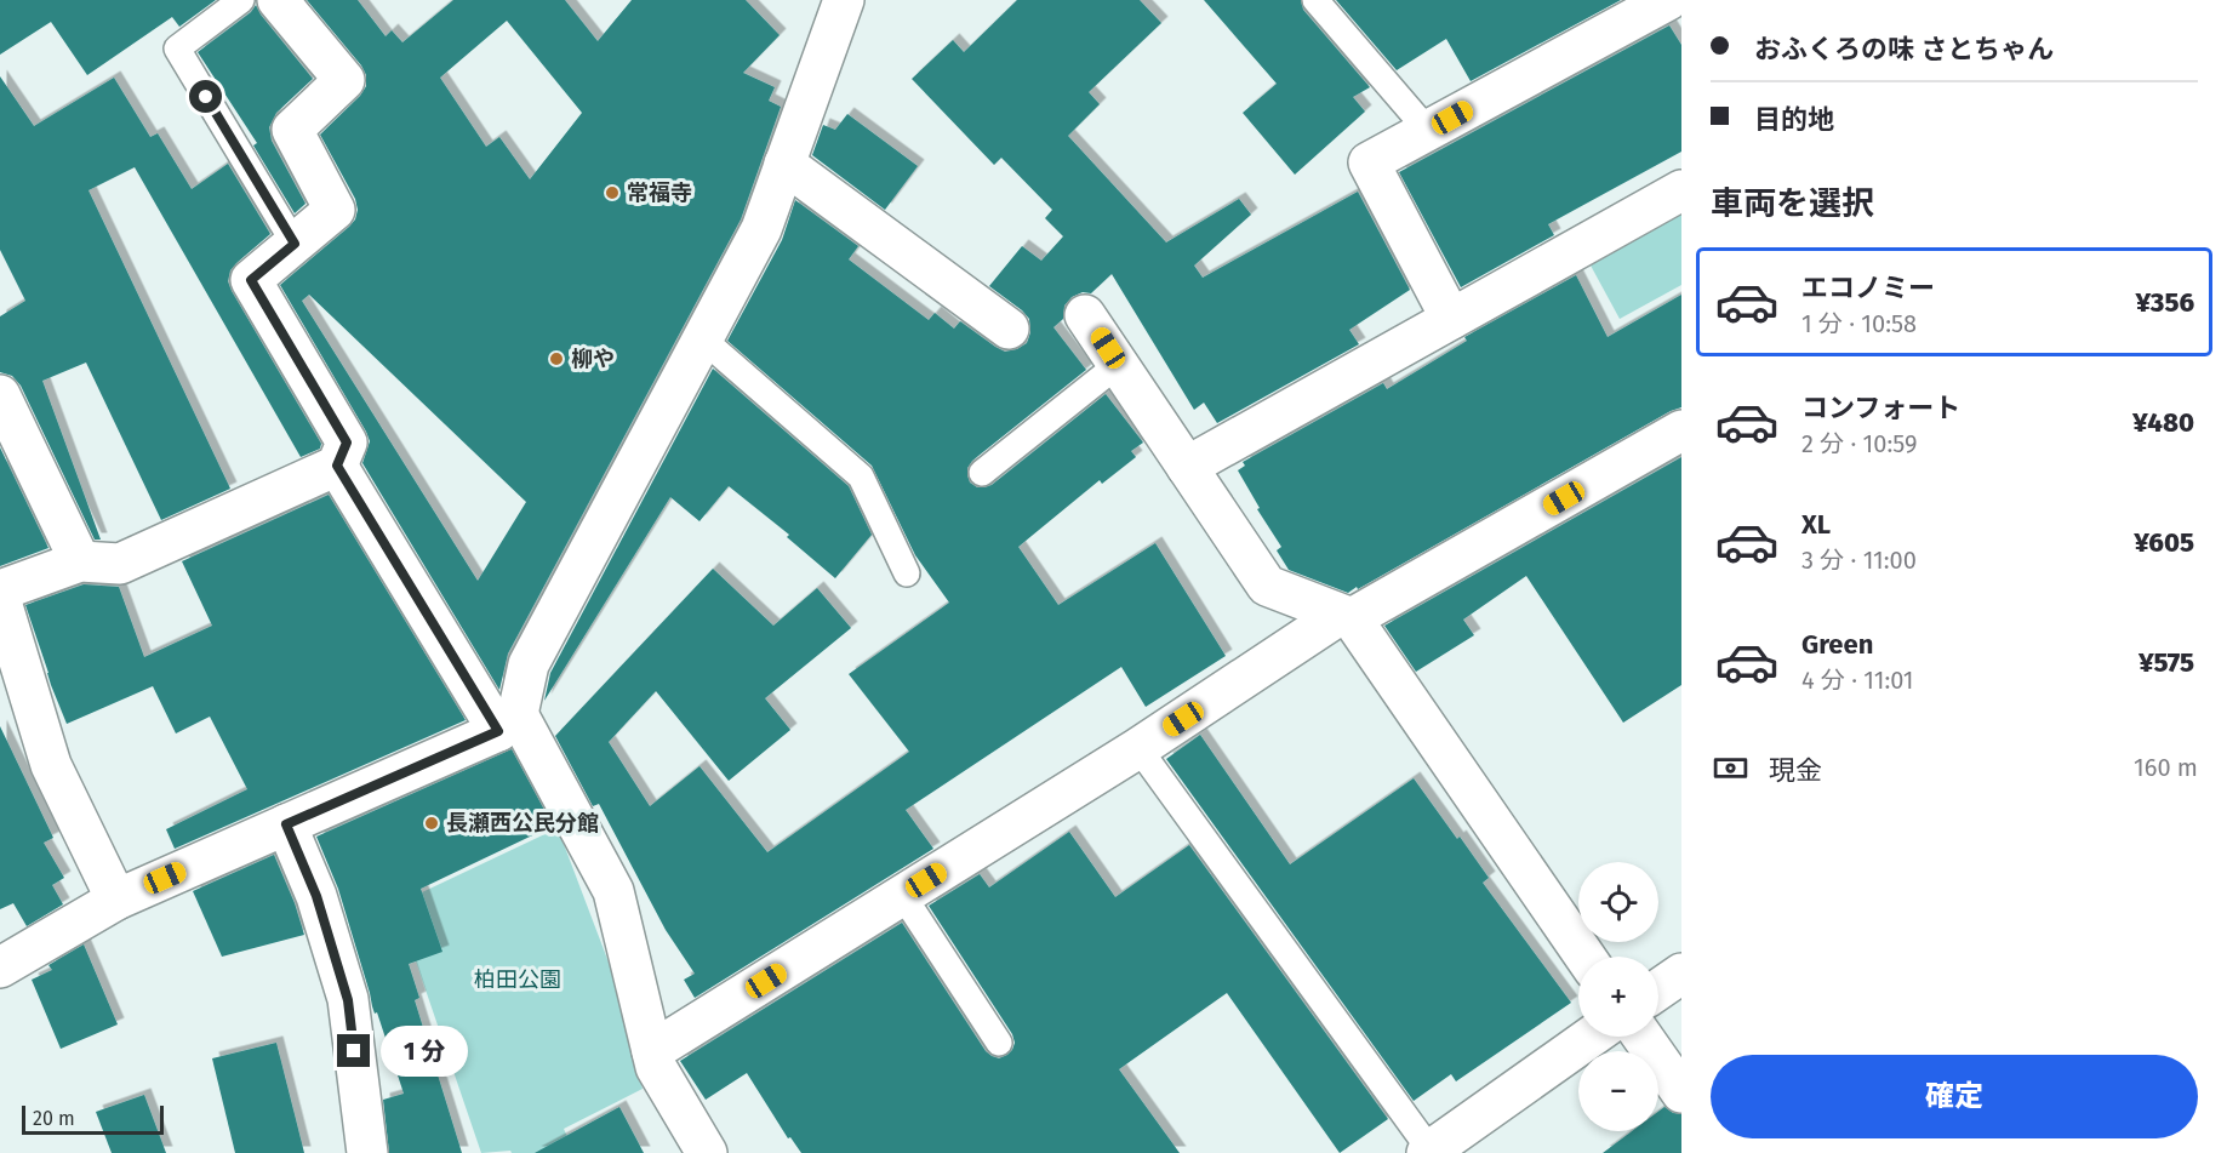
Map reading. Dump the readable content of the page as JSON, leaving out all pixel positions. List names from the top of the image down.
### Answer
{
  "parks": ["柏田公園"],
  "places": ["常福寺", "柳や", "長瀬西公民分館"],
  "scale_bar": "20 m",
  "page": {
    "banner": ["おふくろの味 さとちゃん", "目的地"],
    "heading": "車両を選択",
    "list": [
      {
        "name": "エコノミー",
        "note": "1 分 · 10:58",
        "value": "¥356"
      },
      {
        "name": "コンフォート",
        "note": "2 分 · 10:59",
        "value": "¥480"
      },
      {
        "name": "XL",
        "note": "3 分 · 11:00",
        "value": "¥605"
      },
      {
        "name": "Green",
        "note": "4 分 · 11:01",
        "value": "¥575"
      }
    ],
    "pay": ["現金", "160 m"],
    "map_buttons": ["+", "−"],
    "bubble": "1 分",
    "buttons": "確定",
    "scale": "20 m"
  }
}
